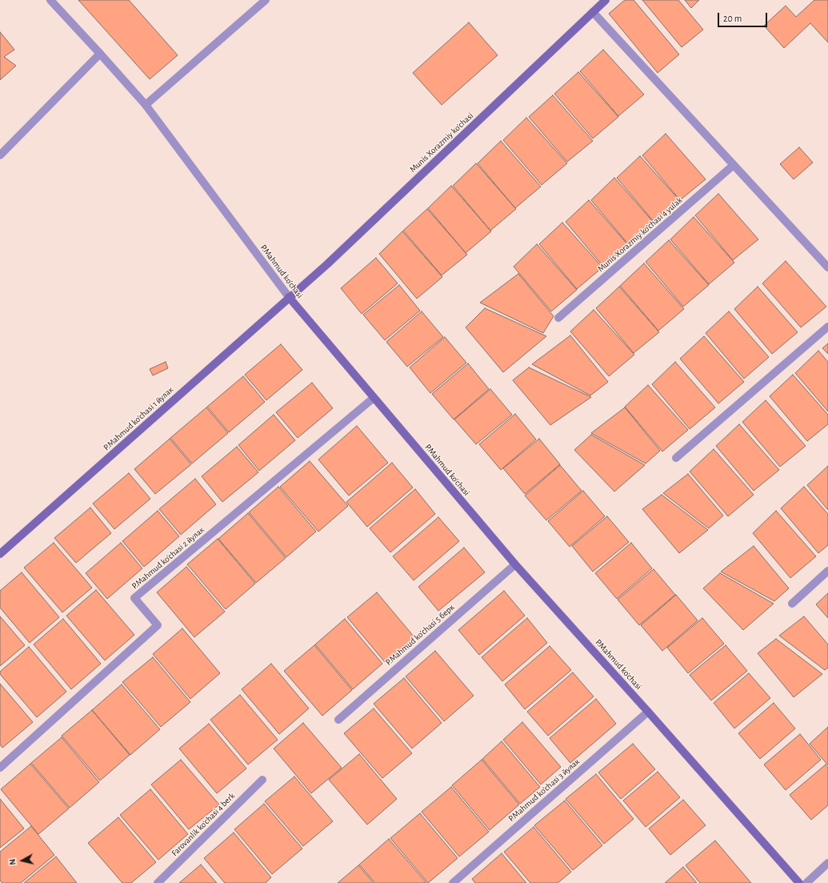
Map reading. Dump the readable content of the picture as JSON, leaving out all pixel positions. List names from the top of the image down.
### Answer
{
  "streets": {
    "street": [
      "Munis Xorazmiy ko'chasi",
      "Munis Xorazmiy ko'chasi 4 yulak",
      "P.Mahmud ko'chasi",
      "P.Mahmud ko'chasi 1 йулак",
      "P.Mahmud ko'chasi 2 йулак",
      "P.Mahmud ko'chasi 5 берк",
      "P.Mahmud ko'chasi 3 йулак",
      "Farovanlik ko'chasi 4 berk"
    ]
  },
  "crossings": [
    ["Munis Xorazmiy ko'chasi", "P.Mahmud ko'chasi"],
    ["Munis Xorazmiy ko'chasi", "P.Mahmud ko'chasi 1 йулак"],
    ["P.Mahmud ko'chasi", "P.Mahmud ko'chasi 1 йулак"],
    ["P.Mahmud ko'chasi", "P.Mahmud ko'chasi 2 йулак"],
    ["P.Mahmud ko'chasi", "P.Mahmud ko'chasi 5 берк"],
    ["P.Mahmud ko'chasi", "P.Mahmud ko'chasi 3 йулак"]
  ],
  "scale_bar": "20 m",
  "north": "left"
}
